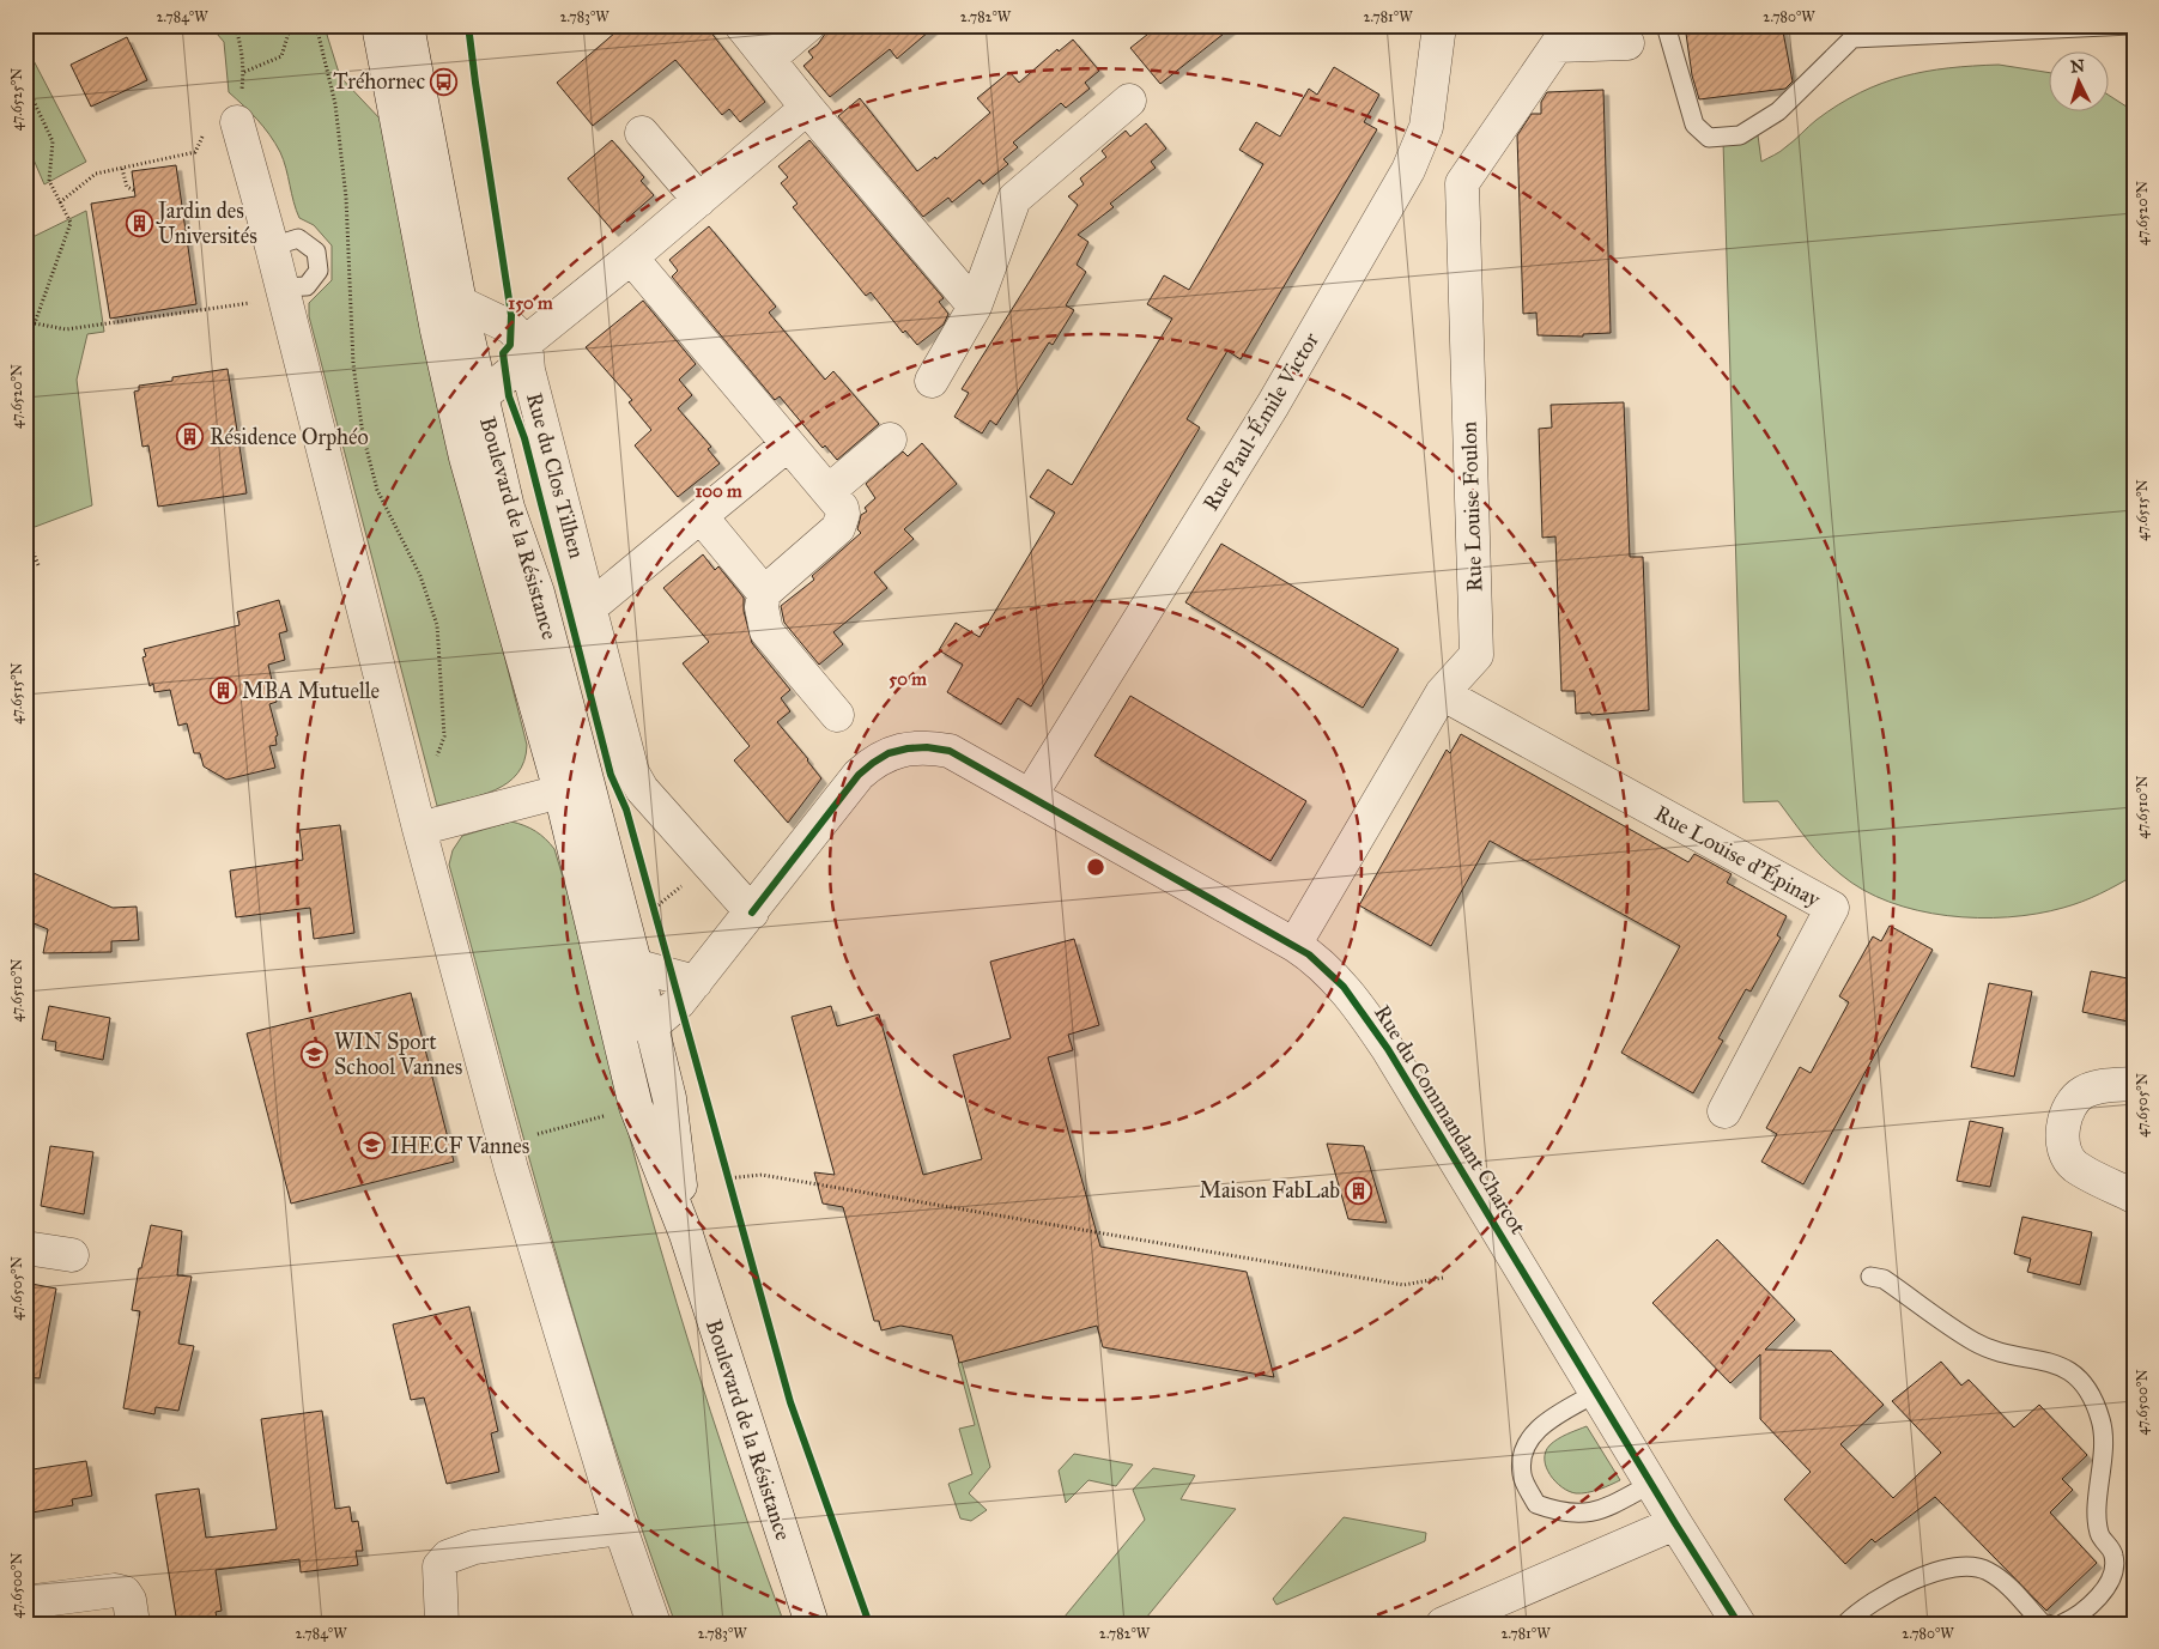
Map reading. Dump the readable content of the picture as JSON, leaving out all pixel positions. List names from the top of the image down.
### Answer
{
  "streets": {
    "street": [
      "Rue Paul-Émile Victor",
      "Rue du Clos Tilhen",
      "Rue Louise Foulon",
      "Boulevard de la Résistance",
      "Rue Louise d'Épinay",
      "Rue du Commandant Charcot"
    ]
  },
  "crossings": [
    ["Rue Paul-Émile Victor", "Rue du Commandant Charcot"],
    ["Rue du Clos Tilhen", "Boulevard de la Résistance"],
    ["Rue du Clos Tilhen", "Rue du Commandant Charcot"],
    ["Rue Louise Foulon", "Rue Louise d'Épinay"],
    ["Rue Louise Foulon", "Rue du Commandant Charcot"],
    ["Boulevard de la Résistance", "Rue du Commandant Charcot"]
  ],
  "places": {
    "bus stop": ["Tréhornec"],
    "building": [
      "Jardin des Universités",
      "Résidence Orphéo",
      "MBA Mutuelle",
      "Maison FabLab"
    ],
    "school or university": ["WIN Sport School Vannes", "IHECF Vannes"]
  },
  "north": "top",
  "coordinates": [
    "2.784°W",
    "2.783°W",
    "2.782°W",
    "2.781°W",
    "2.780°W",
    "47.6525°N",
    "47.6520°N",
    "47.6515°N",
    "47.6510°N",
    "47.6505°N",
    "47.6500°N"
  ],
  "rings": ["150 m", "100 m", "50 m"]
}
